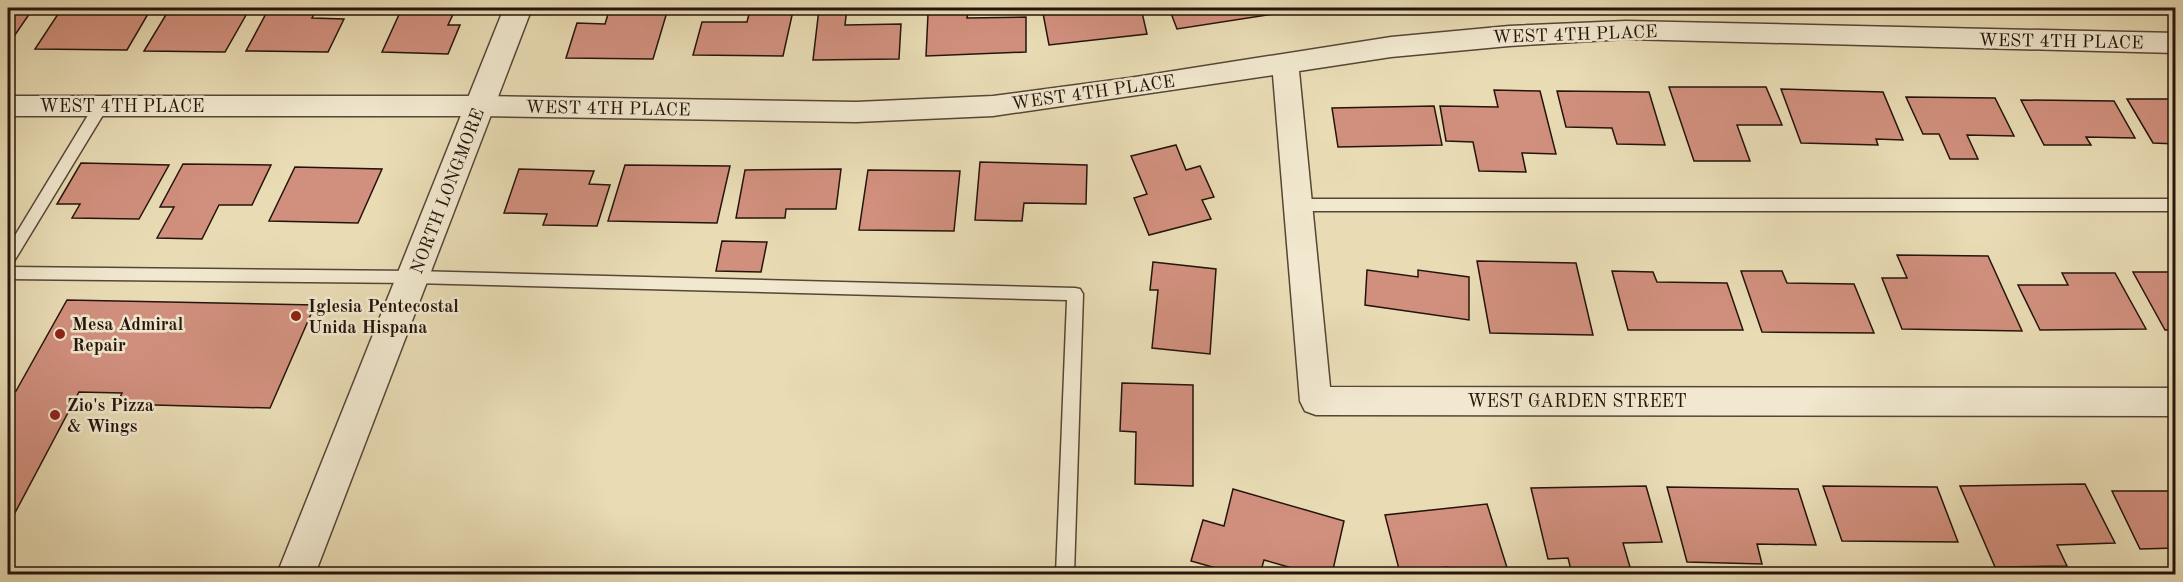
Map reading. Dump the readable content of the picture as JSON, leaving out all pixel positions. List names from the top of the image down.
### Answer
{
  "streets": {
    "street": ["WEST 4TH PLACE", "NORTH LONGMORE", "WEST GARDEN STREET"]
  },
  "crossings": [
    ["WEST 4TH PLACE", "NORTH LONGMORE"],
    ["WEST 4TH PLACE", "WEST GARDEN STREET"]
  ],
  "places": ["Iglesia Pentecostal Unida Hispana", "Mesa Admiral Repair", "Zio's Pizza & Wings"]
}
